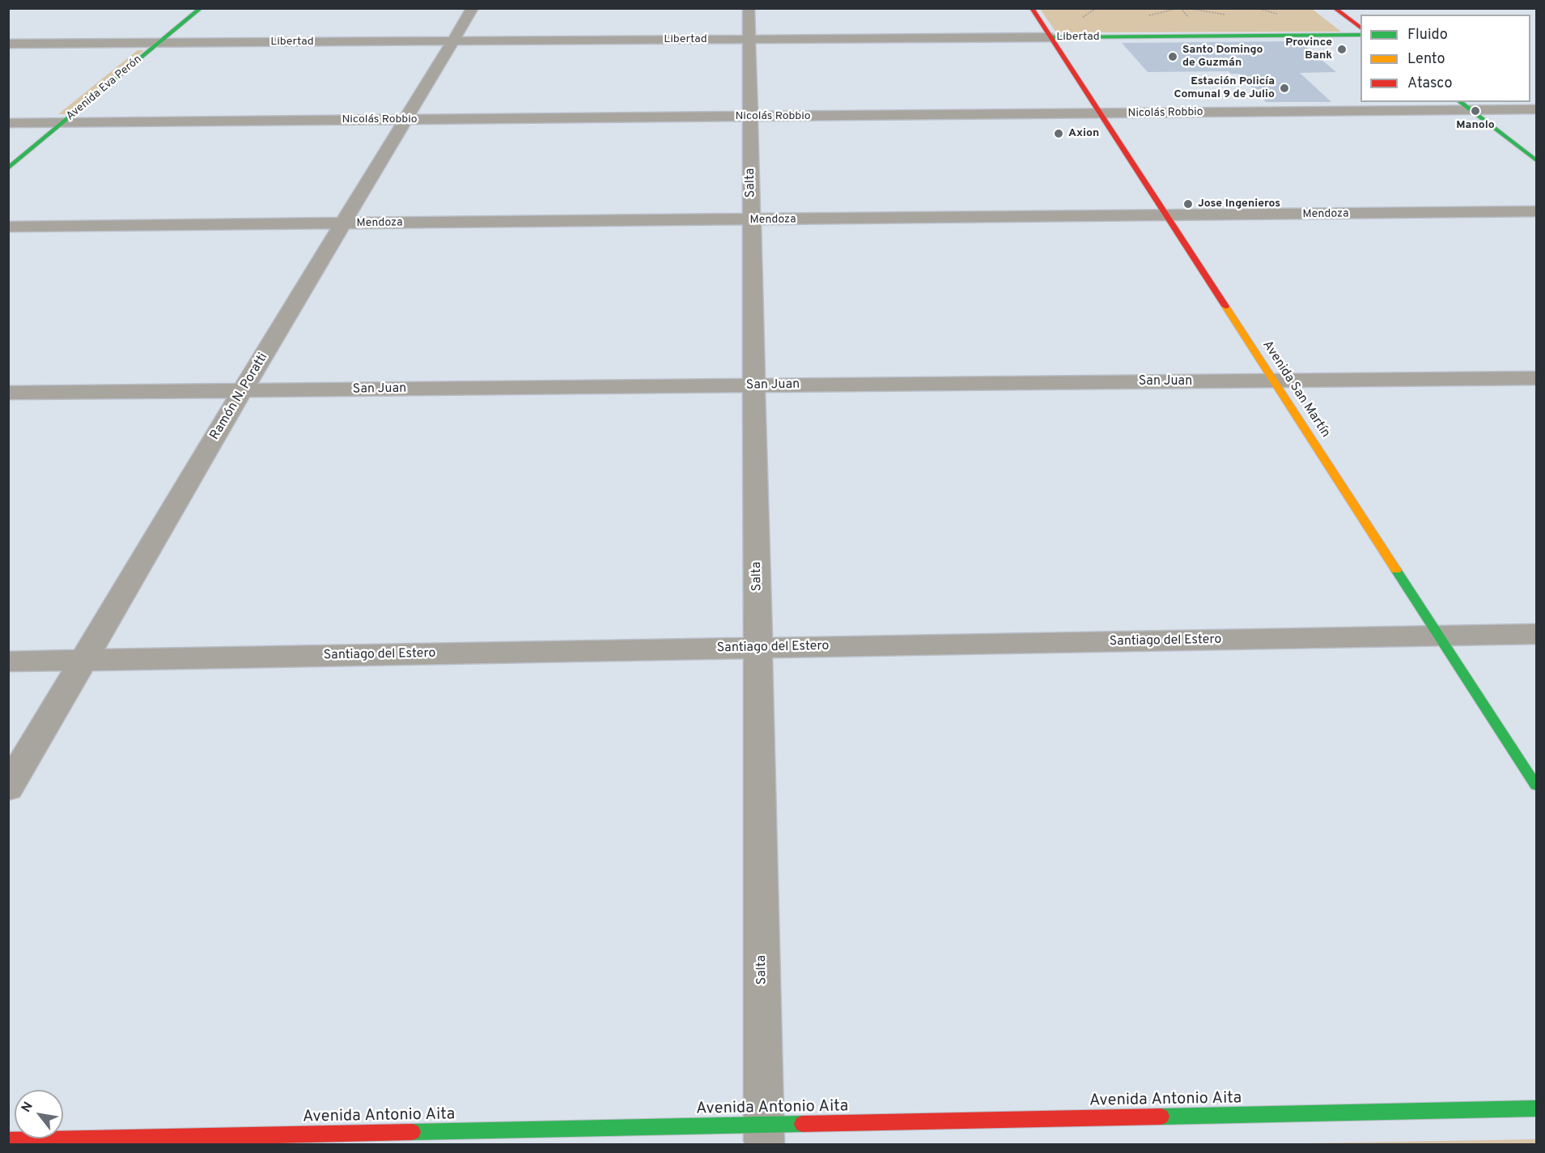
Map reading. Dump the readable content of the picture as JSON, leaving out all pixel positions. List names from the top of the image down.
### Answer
{
  "streets": {
    "main road": [
      "Libertad",
      "Avenida Eva Perón",
      "Avenida San Martín",
      "Avenida Antonio Aita"
    ],
    "street": [
      "Nicolás Robbio",
      "Salta",
      "Mendoza",
      "San Juan",
      "Ramón N. Poratti",
      "Santiago del Estero"
    ]
  },
  "crossings": [
    ["Libertad", "Avenida Eva Perón"],
    ["Libertad", "Salta"],
    ["Libertad", "Avenida San Martín"],
    ["Libertad", "Ramón N. Poratti"],
    ["Avenida Eva Perón", "Nicolás Robbio"],
    ["Nicolás Robbio", "Salta"],
    ["Nicolás Robbio", "Avenida San Martín"],
    ["Nicolás Robbio", "Ramón N. Poratti"],
    ["Salta", "Mendoza"],
    ["Salta", "San Juan"],
    ["Salta", "Santiago del Estero"],
    ["Salta", "Avenida Antonio Aita"],
    ["Mendoza", "Avenida San Martín"],
    ["Mendoza", "Ramón N. Poratti"],
    ["San Juan", "Avenida San Martín"],
    ["San Juan", "Ramón N. Poratti"],
    ["Avenida San Martín", "Santiago del Estero"],
    ["Ramón N. Poratti", "Santiago del Estero"]
  ],
  "places": [
    "Province Bank",
    "Santo Domingo de Guzmán",
    "Estación Policía Comunal 9 de Julio",
    "Manolo",
    "Axion",
    "Jose Ingenieros"
  ],
  "legend": ["Fluido", "Lento", "Atasco"],
  "north": "top left"
}
